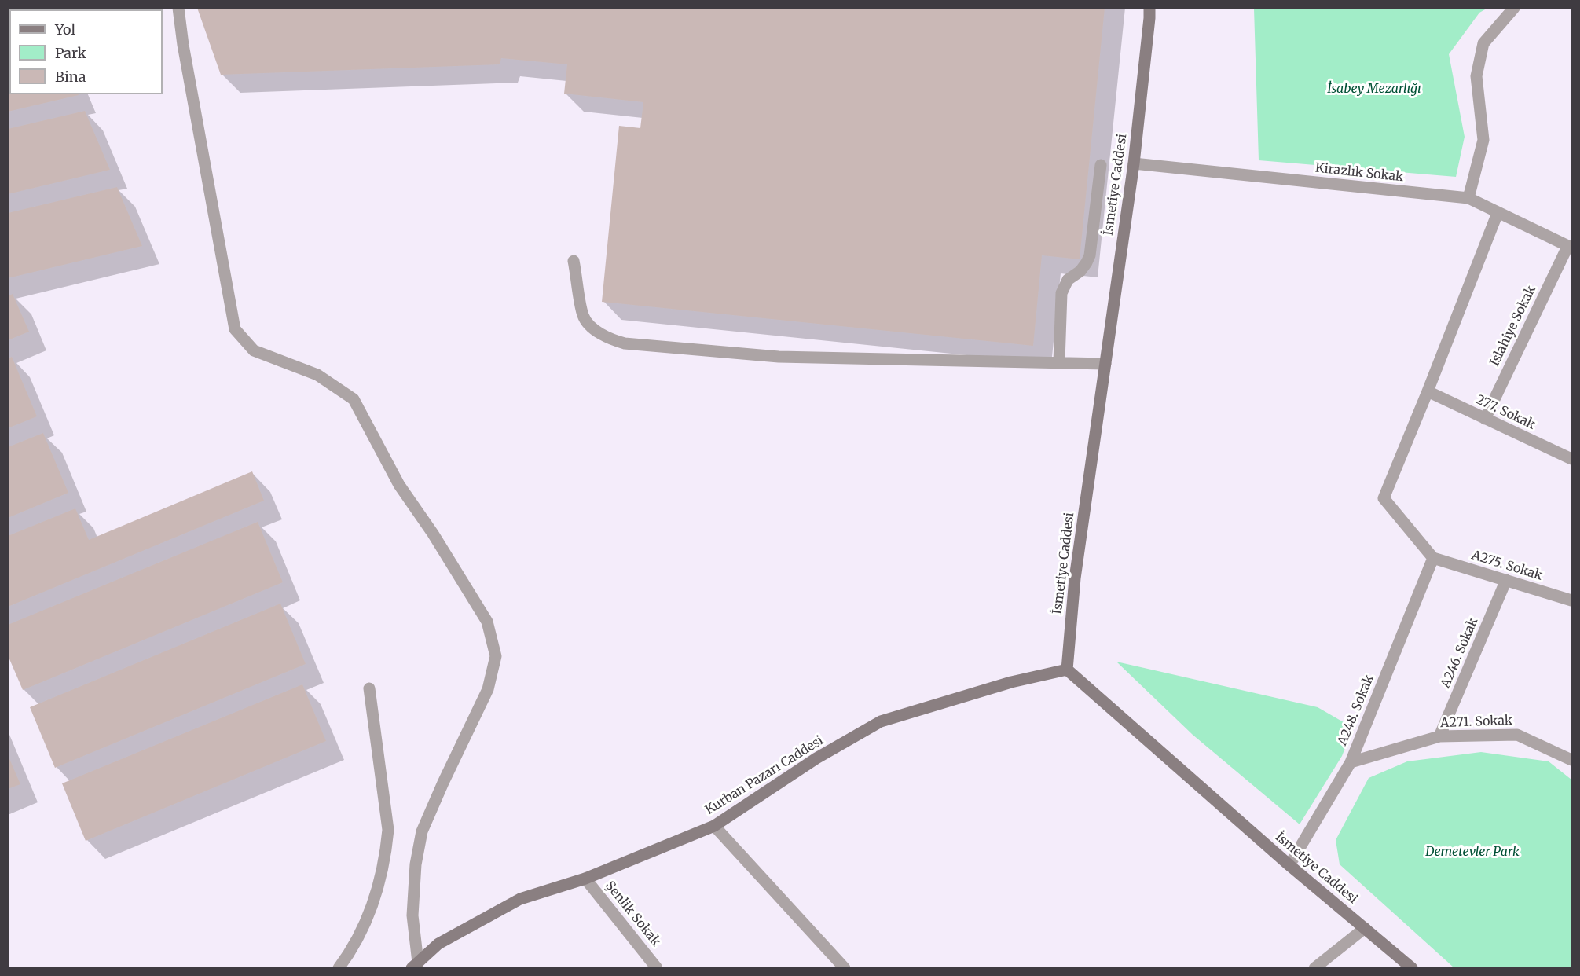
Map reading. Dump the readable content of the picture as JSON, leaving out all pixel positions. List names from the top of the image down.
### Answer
{
  "streets": {
    "main road": ["İsmetiye Caddesi", "Kurban Pazarı Caddesi"],
    "street": [
      "Kirazlık Sokak",
      "Islahiye Sokak",
      "277. Sokak",
      "A275. Sokak",
      "A246. Sokak",
      "A248. Sokak",
      "A271. Sokak",
      "Şenlik Sokak"
    ]
  },
  "crossings": [
    ["Kirazlık Sokak", "İsmetiye Caddesi"],
    ["Kirazlık Sokak", "Islahiye Sokak"],
    ["İsmetiye Caddesi", "A248. Sokak"],
    ["İsmetiye Caddesi", "Kurban Pazarı Caddesi"],
    ["Islahiye Sokak", "277. Sokak"],
    ["A275. Sokak", "A246. Sokak"],
    ["A275. Sokak", "A248. Sokak"],
    ["A246. Sokak", "A271. Sokak"],
    ["A248. Sokak", "A271. Sokak"],
    ["Kurban Pazarı Caddesi", "Şenlik Sokak"]
  ],
  "parks": ["İsabey Mezarlığı", "Demetevler Park"],
  "legend": ["Yol", "Park", "Bina"]
}
